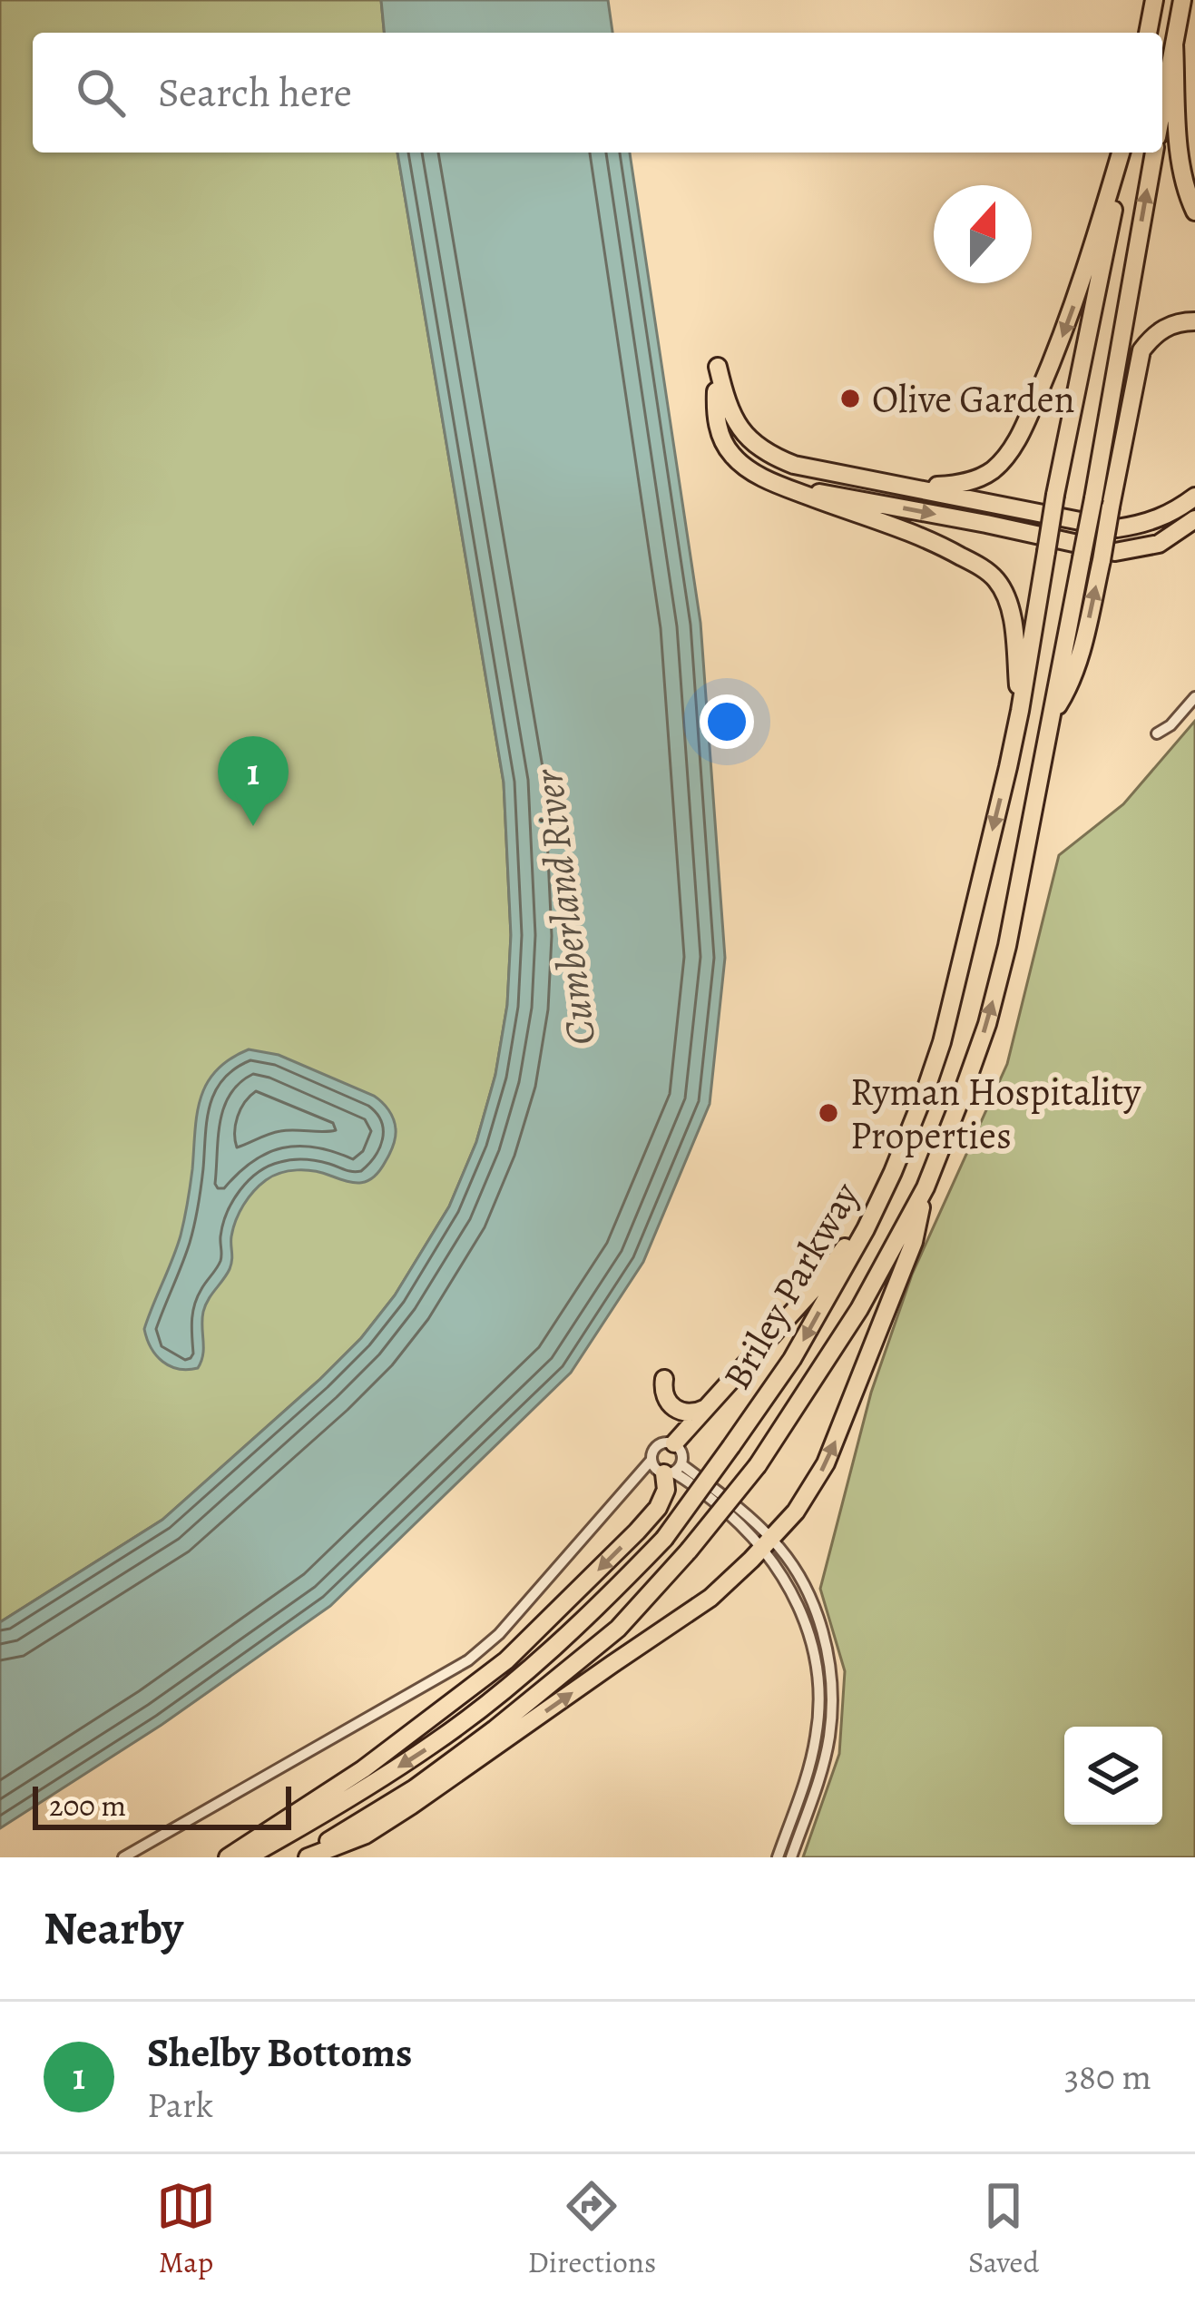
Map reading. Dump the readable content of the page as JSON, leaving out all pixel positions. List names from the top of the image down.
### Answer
{
  "streets": {
    "highway": ["Briley Parkway"]
  },
  "water": ["Cumberland River"],
  "places": ["Olive Garden", "Ryman Hospitality Properties"],
  "scale_bar": "200 m",
  "north": "top",
  "page": {
    "search": "Search here",
    "pins": "1",
    "scale": "200 m",
    "heading": "Nearby",
    "list": [
      {
        "mark": "1",
        "name": "Shelby Bottoms",
        "note": "Park",
        "value": "380 m"
      }
    ],
    "nav": ["Map", "Directions", "Saved"]
  }
}
